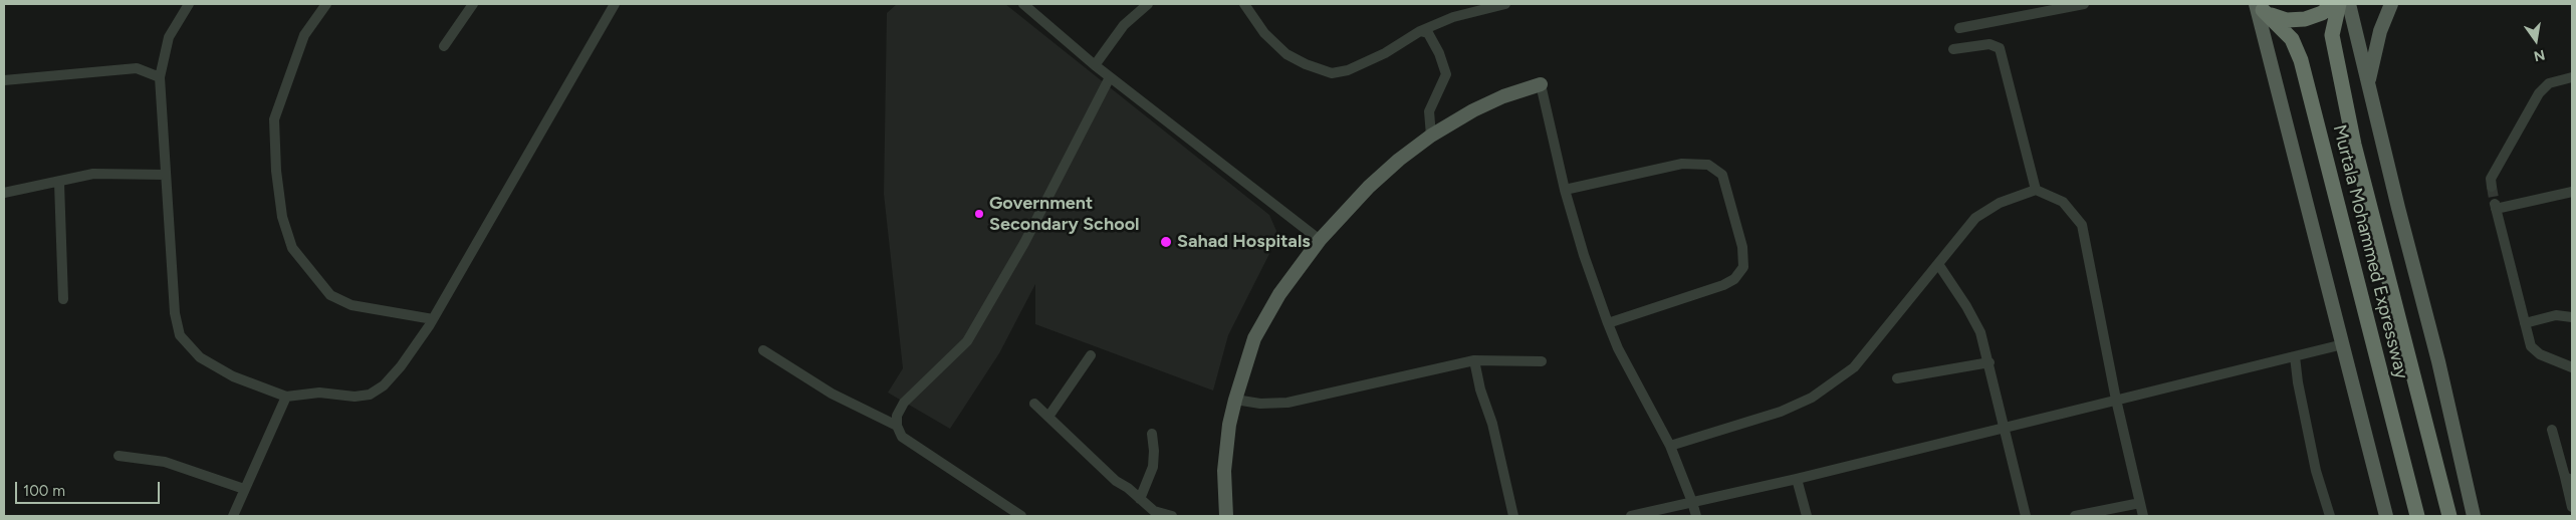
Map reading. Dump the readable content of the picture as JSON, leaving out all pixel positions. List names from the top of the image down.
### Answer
{
  "streets": {
    "highway": ["Murtala Mohammed Expressway"]
  },
  "places": ["Government Secondary School", "Sahad Hospitals"],
  "scale_bar": "100 m",
  "north": "bottom"
}
